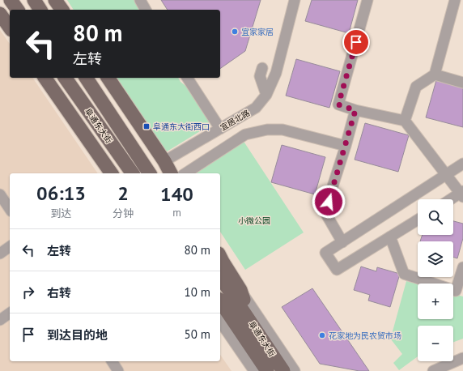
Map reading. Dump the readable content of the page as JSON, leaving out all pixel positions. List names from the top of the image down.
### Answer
{
  "streets": {
    "main road": ["阜通东大街"],
    "street": ["宜居北路"]
  },
  "parks": ["小微公园"],
  "places": {
    "other": ["宜家家居", "花家地为民农贸市场"],
    "transit": ["阜通东大街西口"]
  },
  "page": {
    "turn": ["80 m", "左转"],
    "eta": [
      "06:13",
      "到达",
      "2",
      "分钟",
      "140",
      "m"
    ],
    "map_buttons": ["+", "−"],
    "list": [
      {
        "name": "左转",
        "value": "80 m"
      },
      {
        "name": "右转",
        "value": "10 m"
      },
      {
        "name": "到达目的地",
        "value": "50 m"
      }
    ]
  }
}
